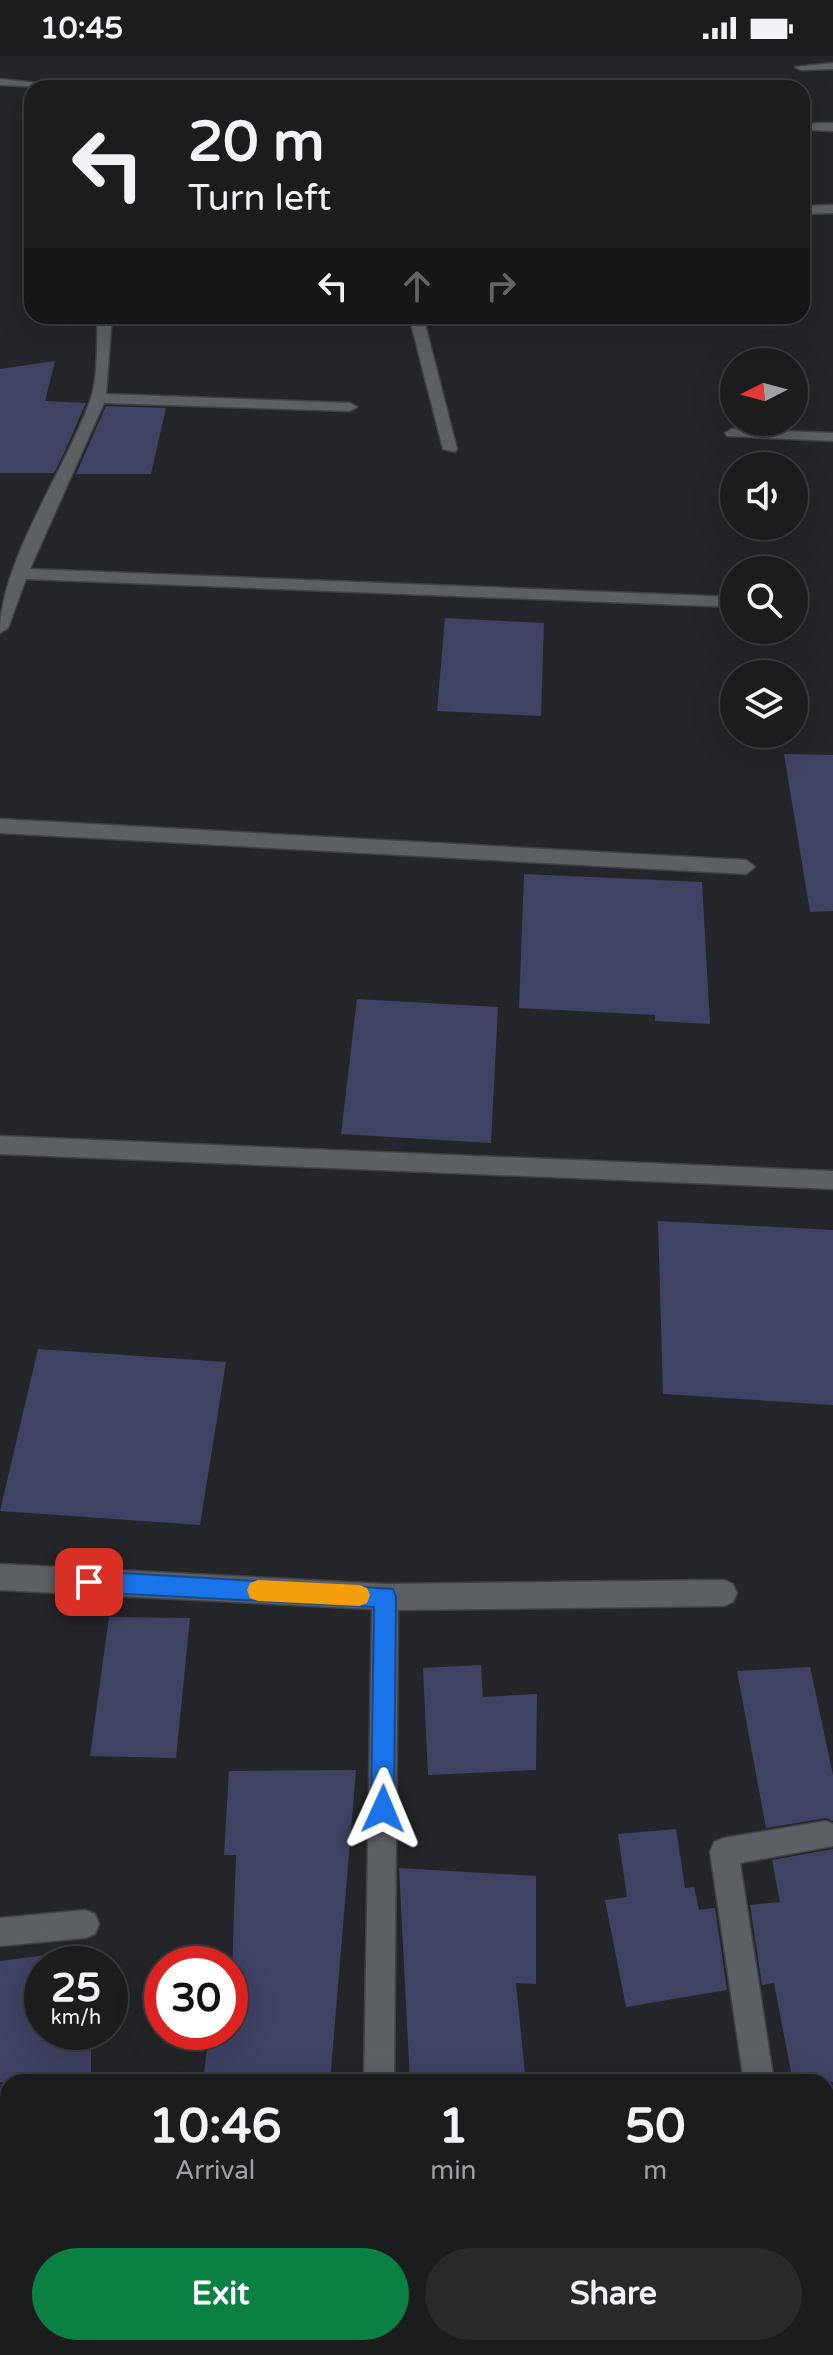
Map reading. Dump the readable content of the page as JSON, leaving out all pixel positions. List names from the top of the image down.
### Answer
{
  "north": "left",
  "page": {
    "status": "10:45",
    "turn": ["20 m", "Turn left"],
    "speed": "25 km/h",
    "limit": "30",
    "eta": [
      "10:46",
      "Arrival",
      "1",
      "min",
      "50",
      "m"
    ],
    "buttons": ["Exit", "Share"]
  }
}
